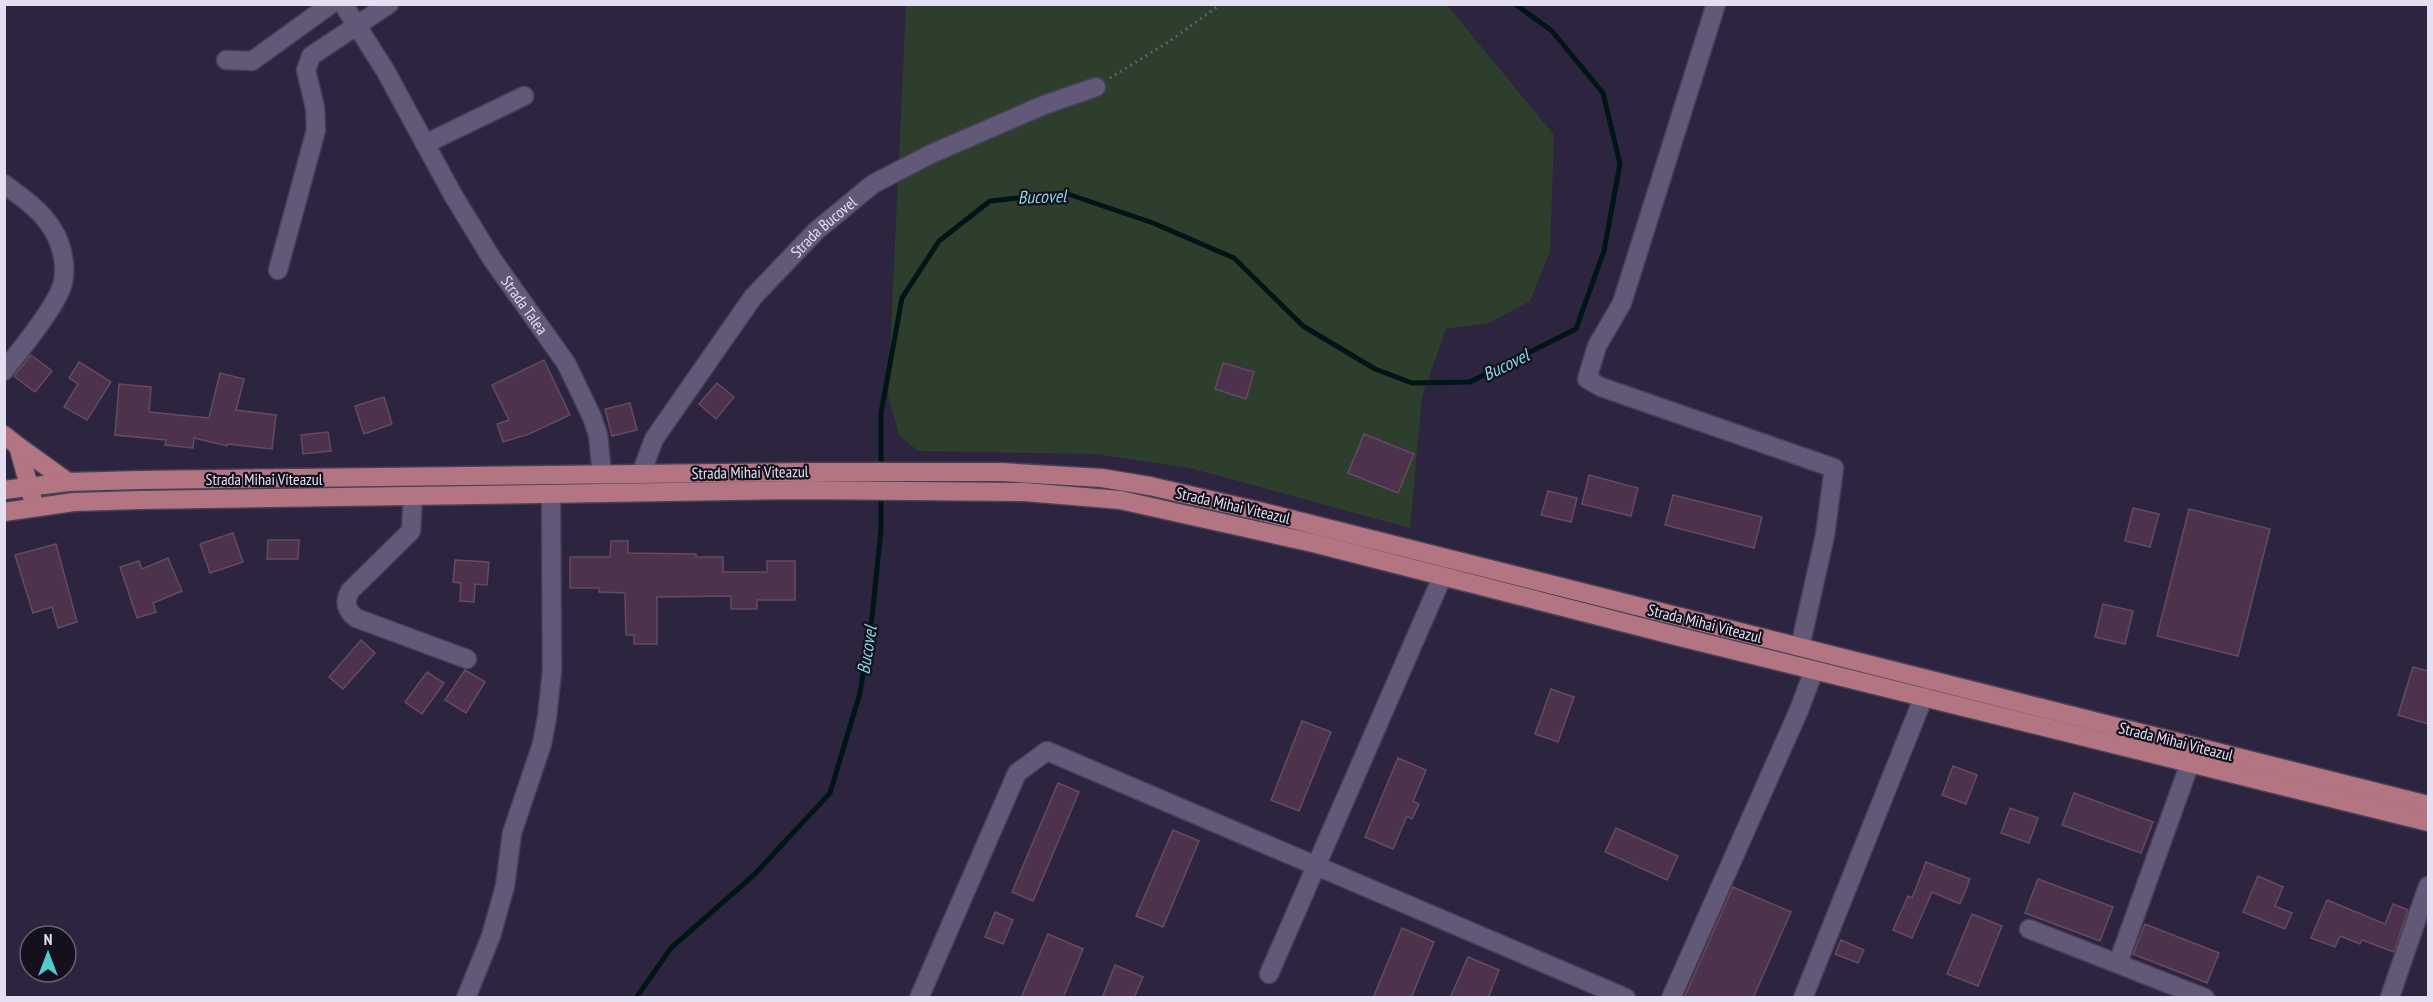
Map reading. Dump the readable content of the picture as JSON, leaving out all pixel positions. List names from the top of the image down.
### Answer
{
  "streets": {
    "main road": ["Strada Mihai Viteazul"],
    "street": ["Strada Bucovel", "Strada Talea"]
  },
  "crossings": [
    ["Strada Bucovel", "Strada Mihai Viteazul"],
    ["Strada Talea", "Strada Mihai Viteazul"]
  ],
  "water": ["Bucovel"],
  "north": "top"
}
